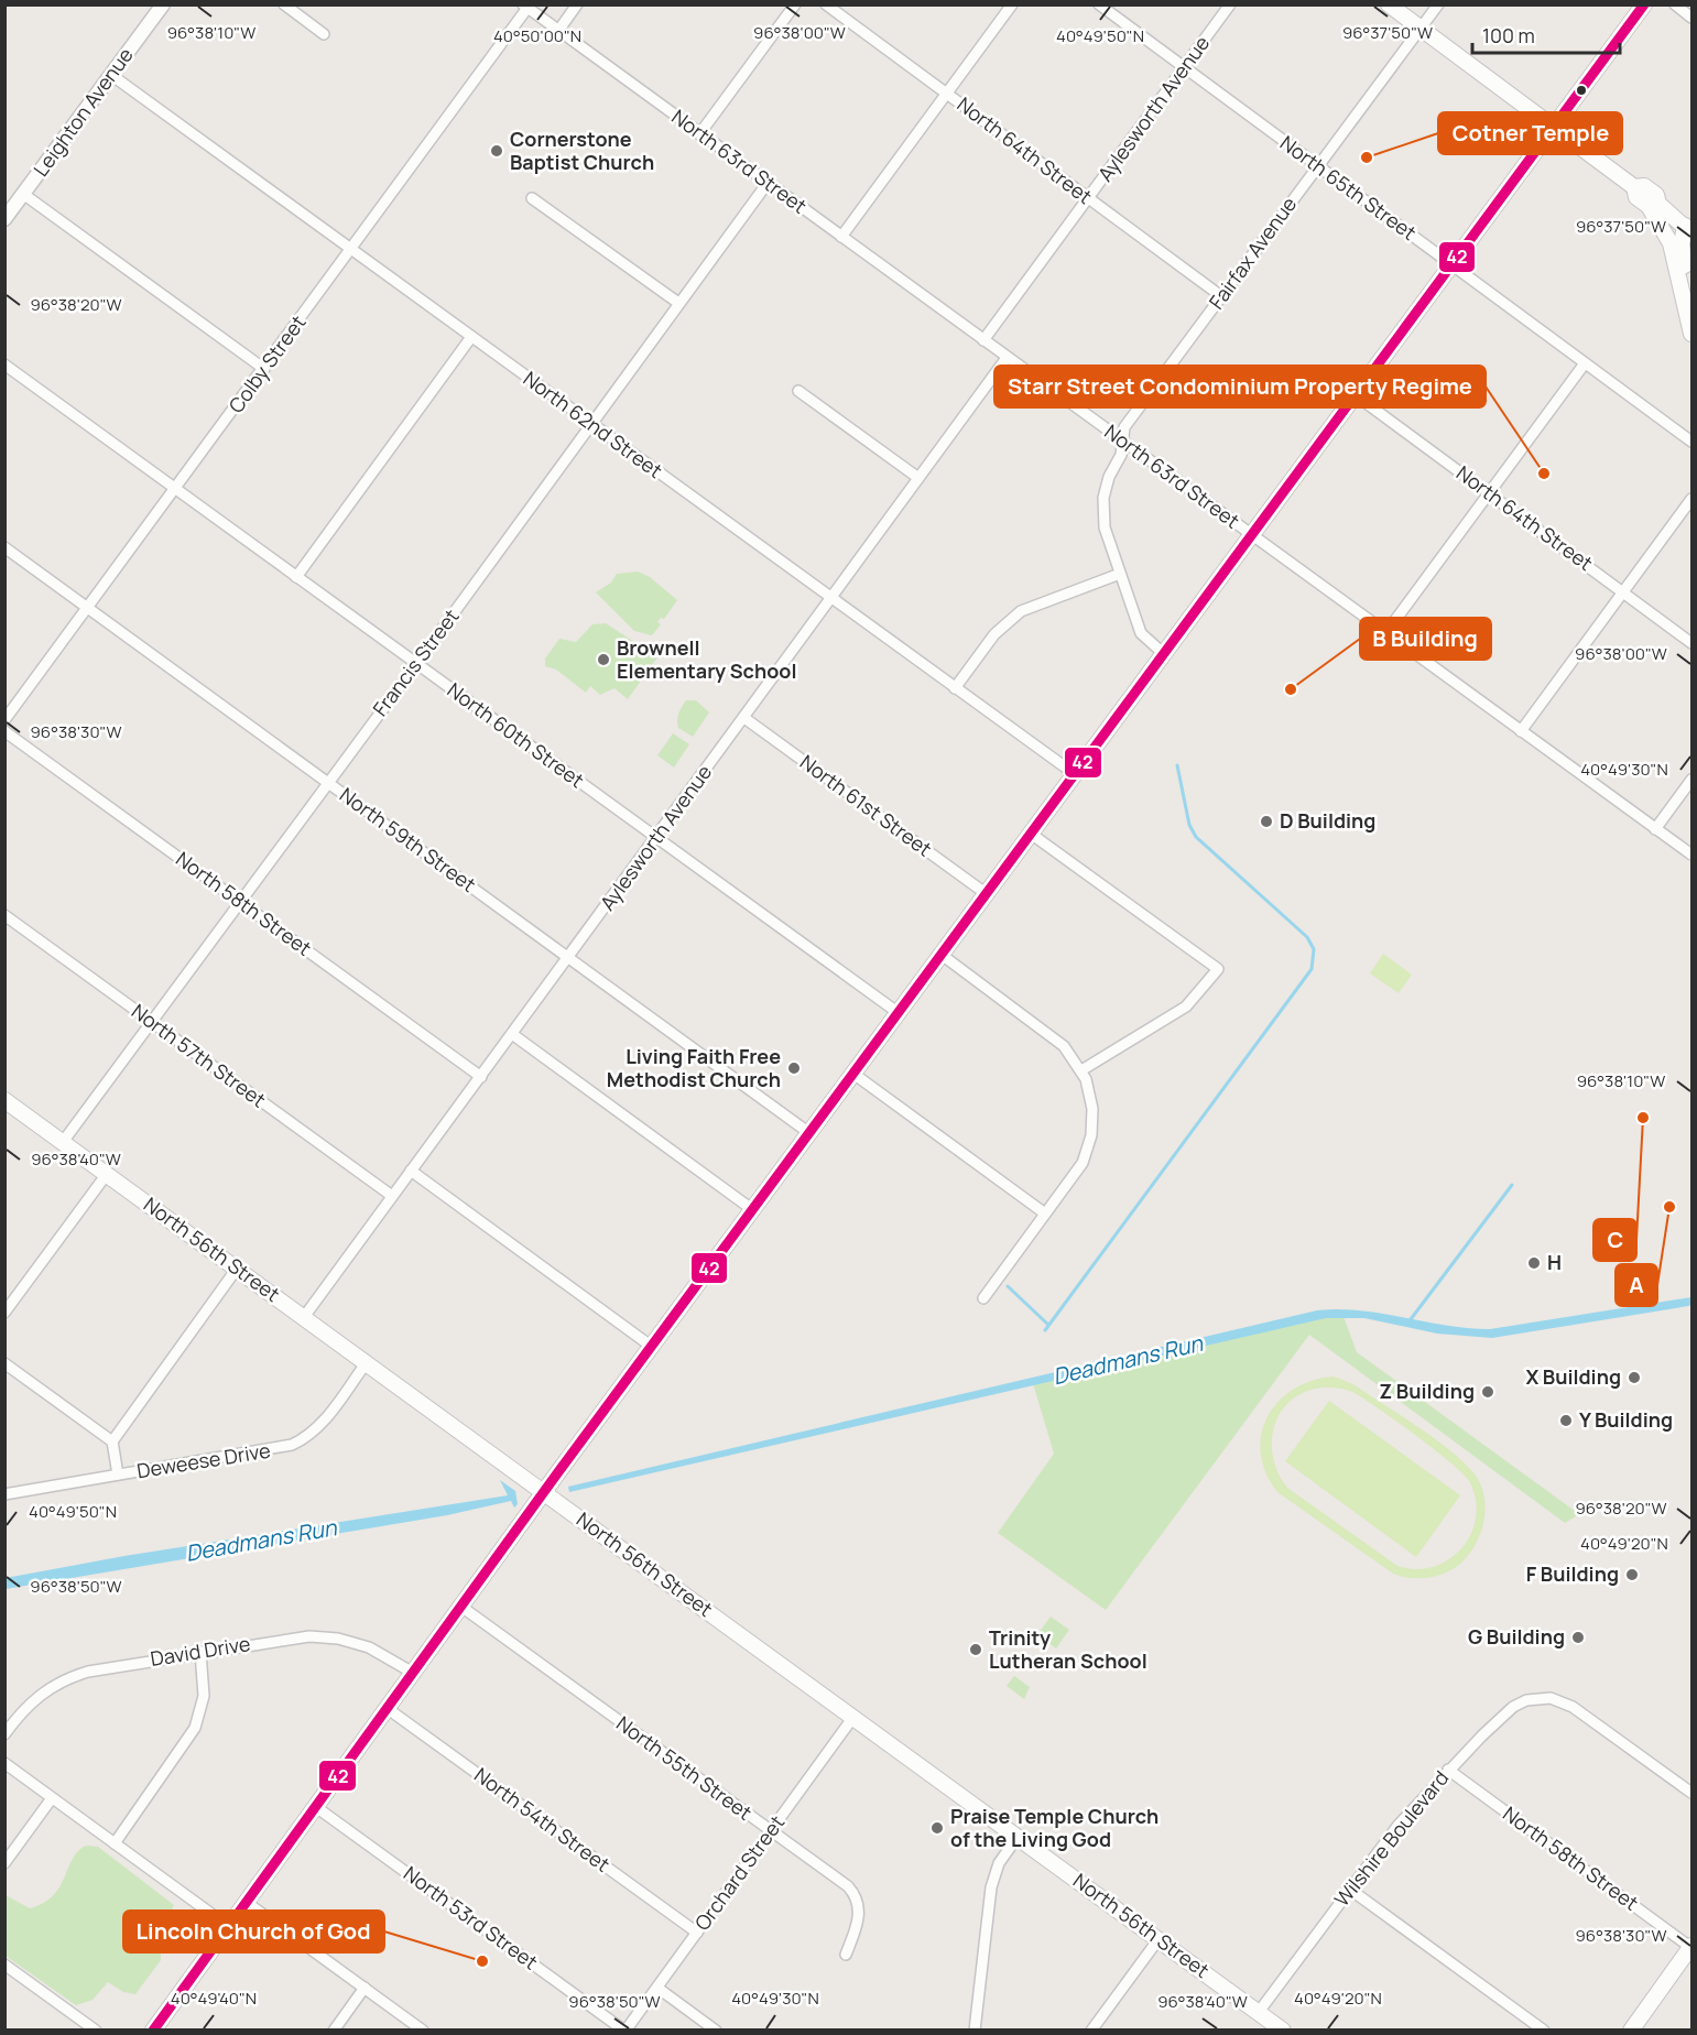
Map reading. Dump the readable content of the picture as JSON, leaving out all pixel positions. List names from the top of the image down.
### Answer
{
  "streets": {
    "main road": ["North 56th Street"],
    "street": [
      "Aylesworth Avenue",
      "Leighton Avenue",
      "North 64th Street",
      "North 63rd Street",
      "North 65th Street",
      "Fairfax Avenue",
      "Colby Street",
      "North 62nd Street",
      "Francis Street",
      "North 60th Street",
      "North 61st Street",
      "North 59th Street",
      "North 58th Street",
      "North 57th Street",
      "Deweese Drive",
      "David Drive",
      "North 55th Street",
      "North 54th Street",
      "Wilshire Boulevard",
      "Orchard Street",
      "North 53rd Street"
    ]
  },
  "crossings": [
    ["Aylesworth Avenue", "North 64th Street"],
    ["Aylesworth Avenue", "North 63rd Street"],
    ["Aylesworth Avenue", "North 65th Street"],
    ["Aylesworth Avenue", "North 62nd Street"],
    ["Aylesworth Avenue", "North 60th Street"],
    ["Aylesworth Avenue", "North 61st Street"],
    ["Aylesworth Avenue", "North 59th Street"],
    ["Aylesworth Avenue", "North 58th Street"],
    ["Aylesworth Avenue", "North 57th Street"],
    ["Aylesworth Avenue", "North 56th Street"],
    ["Leighton Avenue", "North 62nd Street"],
    ["North 64th Street", "Fairfax Avenue"],
    ["North 63rd Street", "Fairfax Avenue"],
    ["North 63rd Street", "Colby Street"],
    ["North 63rd Street", "Francis Street"],
    ["North 65th Street", "Fairfax Avenue"],
    ["Colby Street", "North 62nd Street"],
    ["Colby Street", "North 60th Street"],
    ["Colby Street", "North 59th Street"],
    ["North 62nd Street", "Francis Street"],
    ["Francis Street", "North 60th Street"],
    ["Francis Street", "North 59th Street"],
    ["Francis Street", "North 58th Street"],
    ["Francis Street", "North 57th Street"],
    ["Francis Street", "North 56th Street"],
    ["North 58th Street", "Wilshire Boulevard"],
    ["North 56th Street", "Deweese Drive"],
    ["North 56th Street", "Wilshire Boulevard"],
    ["North 56th Street", "Orchard Street"],
    ["North 55th Street", "Orchard Street"],
    ["North 54th Street", "Orchard Street"],
    ["Orchard Street", "North 53rd Street"]
  ],
  "water": ["Deadmans Run"],
  "places": [
    "Cornerstone Baptist Church",
    "Cotner Temple",
    "Starr Street Condominium Property Regime",
    "Brownell Elementary School",
    "B Building",
    "D Building",
    "Living Faith Free Methodist Church",
    "C",
    "A",
    "H",
    "X Building",
    "Z Building",
    "Y Building",
    "F Building",
    "G Building",
    "Trinity Lutheran School",
    "Praise Temple Church of the Living God",
    "Lincoln Church of God"
  ],
  "lines": ["transit line 42"],
  "scale_bar": "100 m",
  "coordinates": [
    "96°38'10\"W",
    "96°38'00\"W",
    "96°37'50\"W",
    "40°50'00\"N",
    "40°49'50\"N",
    "96°38'20\"W",
    "96°38'30\"W",
    "40°49'30\"N",
    "96°38'40\"W",
    "40°49'20\"N",
    "96°38'50\"W",
    "40°49'40\"N"
  ]
}
